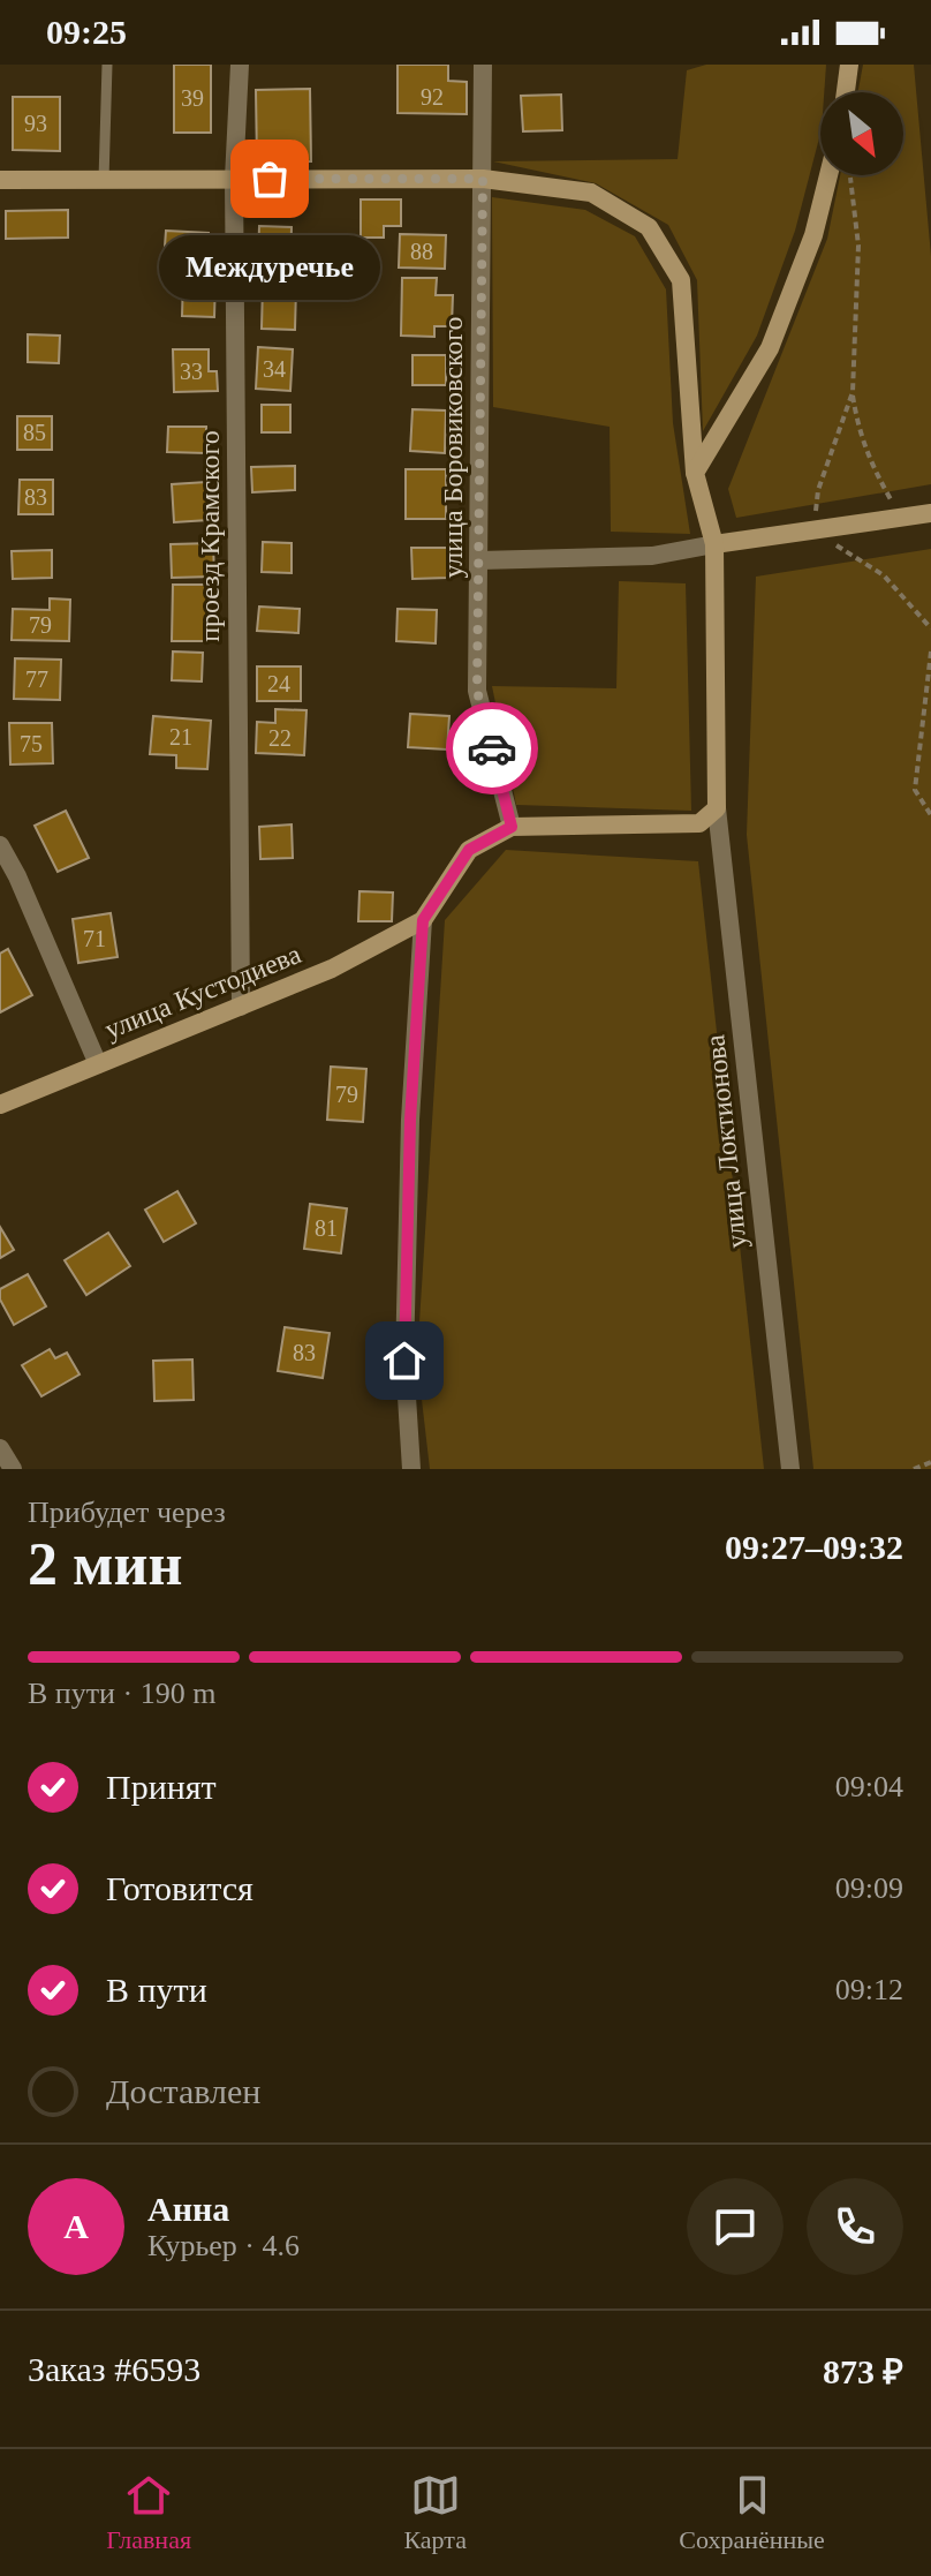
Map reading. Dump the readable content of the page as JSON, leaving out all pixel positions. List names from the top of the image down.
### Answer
{
  "streets": {
    "street": [
      "улица Боровиковского",
      "проезд Крамского",
      "улица Кустодиева",
      "улица Локтионова"
    ]
  },
  "crossings": [
    ["проезд Крамского", "улица Кустодиева"]
  ],
  "places": ["Междуречье"],
  "house_numbers": [
    "92",
    "39",
    "93",
    "88",
    "34",
    "33",
    "85",
    "83",
    "79",
    "77",
    "24",
    "21",
    "22",
    "75",
    "71",
    "79",
    "81",
    "83"
  ],
  "north": "bottom right",
  "page": {
    "status": "09:25",
    "bubble": "Междуречье",
    "heading": ["2 мин", "Прибудет через", "09:27–09:32"],
    "panel": [
      "Анна",
      "Курьер · 4.6",
      "Заказ #6593",
      "873 ₽"
    ],
    "bar": "В пути · 190 m",
    "list": [
      ["Принят", "09:04"],
      ["Готовится", "09:09"],
      ["В пути", "09:12"],
      "Доставлен"
    ],
    "round": "А",
    "tabs": ["Главная", "Карта", "Сохранённые"]
  }
}
